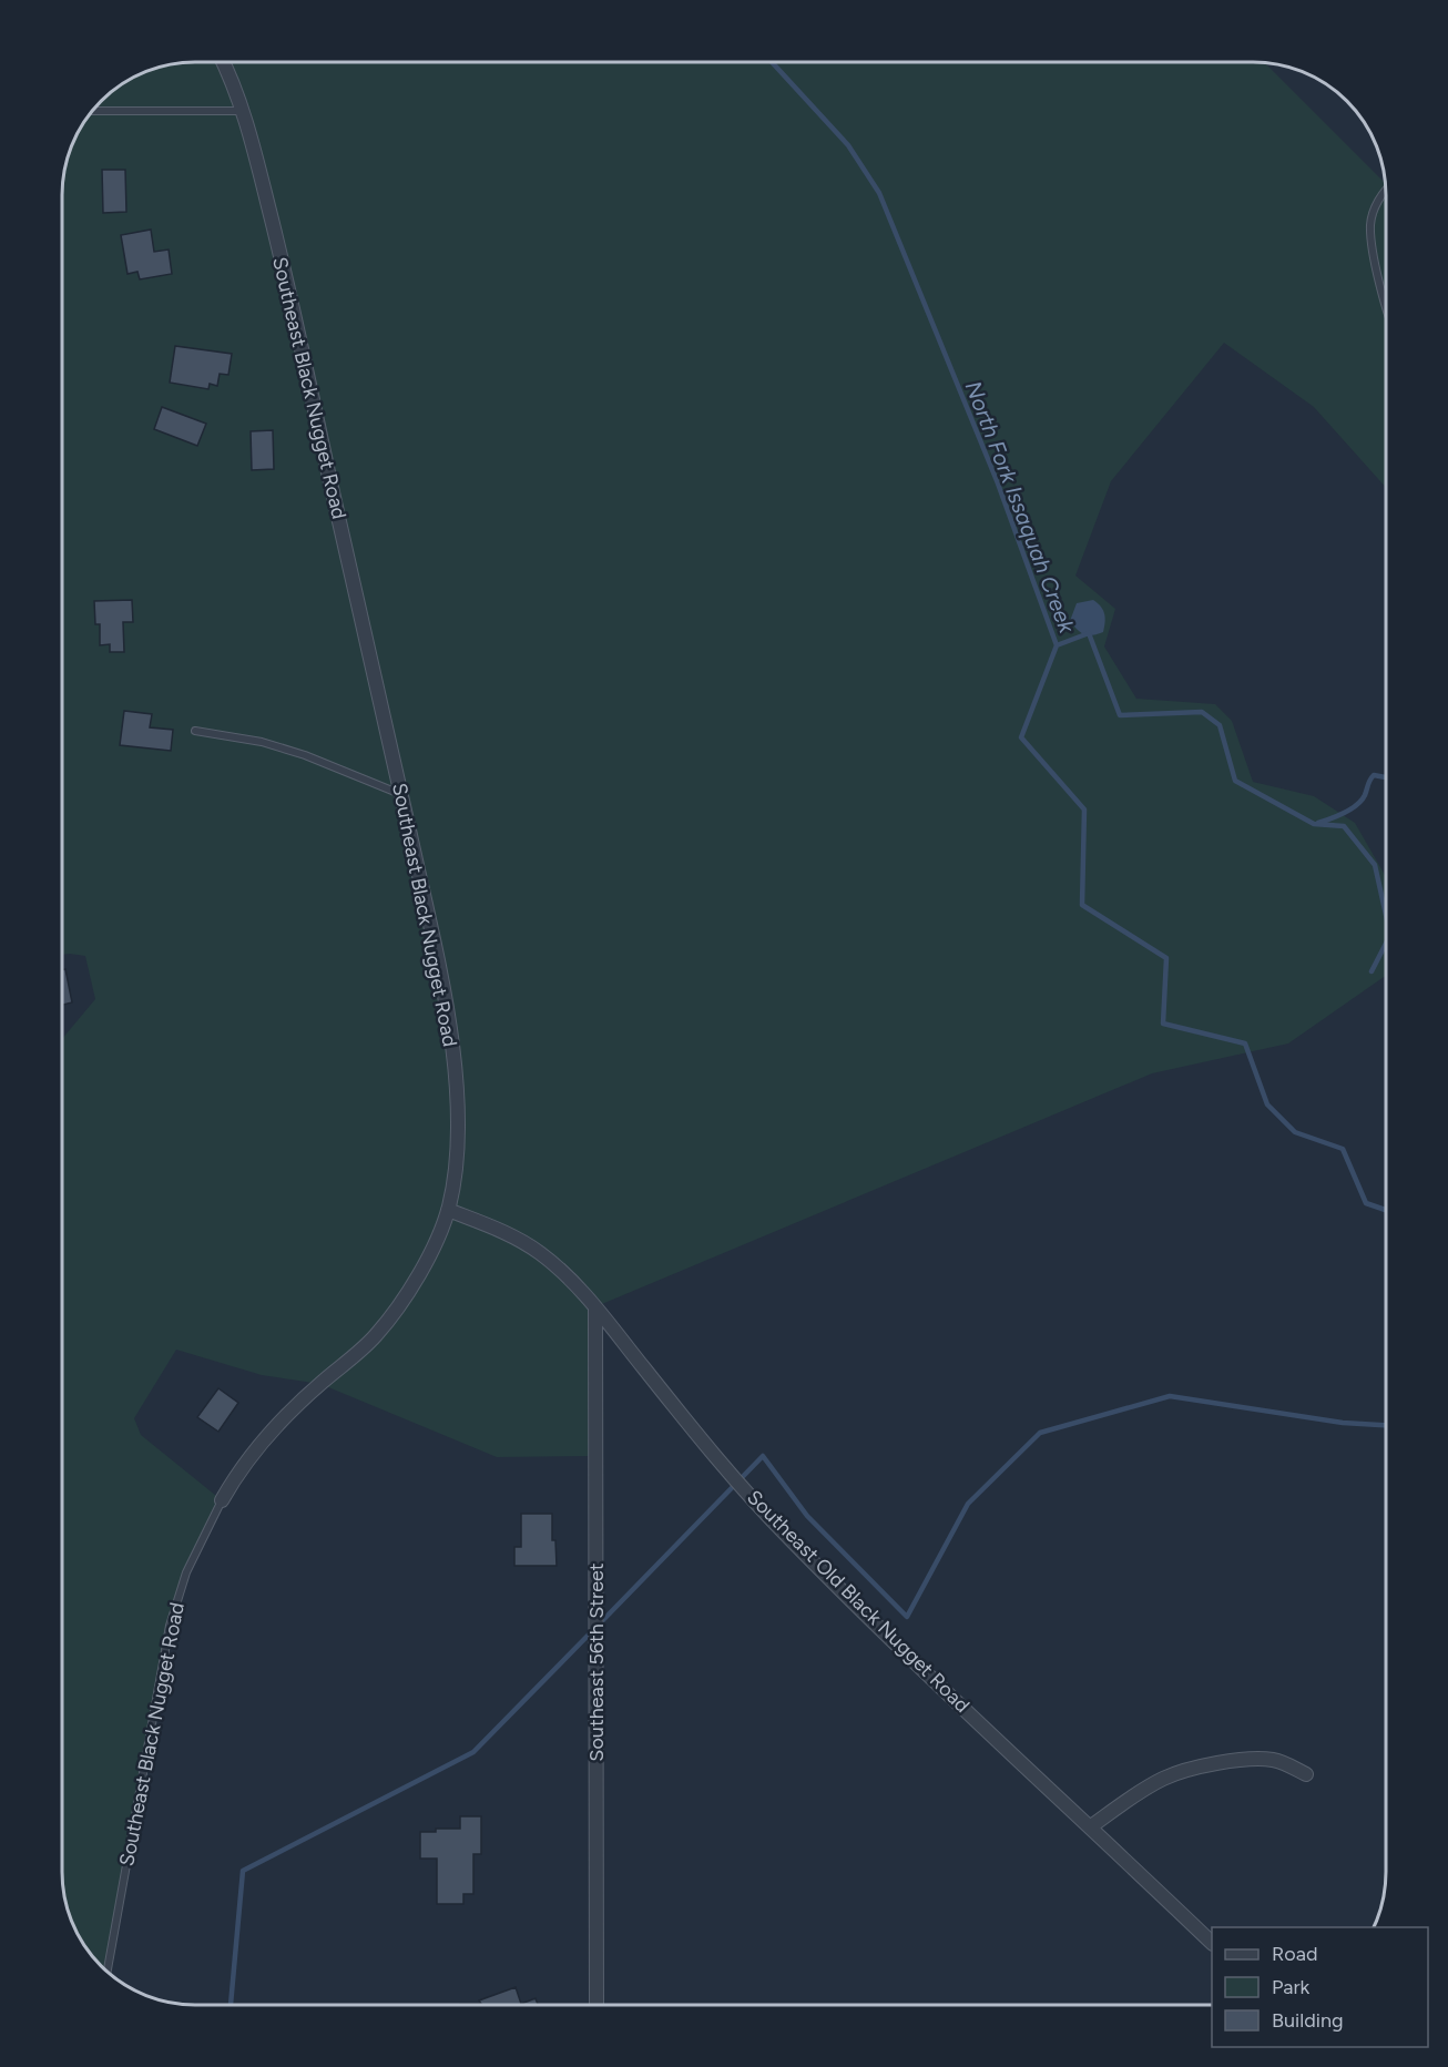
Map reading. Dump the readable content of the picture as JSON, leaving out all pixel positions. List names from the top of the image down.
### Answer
{
  "streets": {
    "street": ["Southeast Black Nugget Road", "Southeast Old Black Nugget Road", "Southeast 56th Street"]
  },
  "crossings": [
    ["Southeast Black Nugget Road", "Southeast Old Black Nugget Road"],
    ["Southeast Old Black Nugget Road", "Southeast 56th Street"]
  ],
  "water": ["North Fork Issaquah Creek"],
  "legend": ["Road", "Park", "Building"]
}
